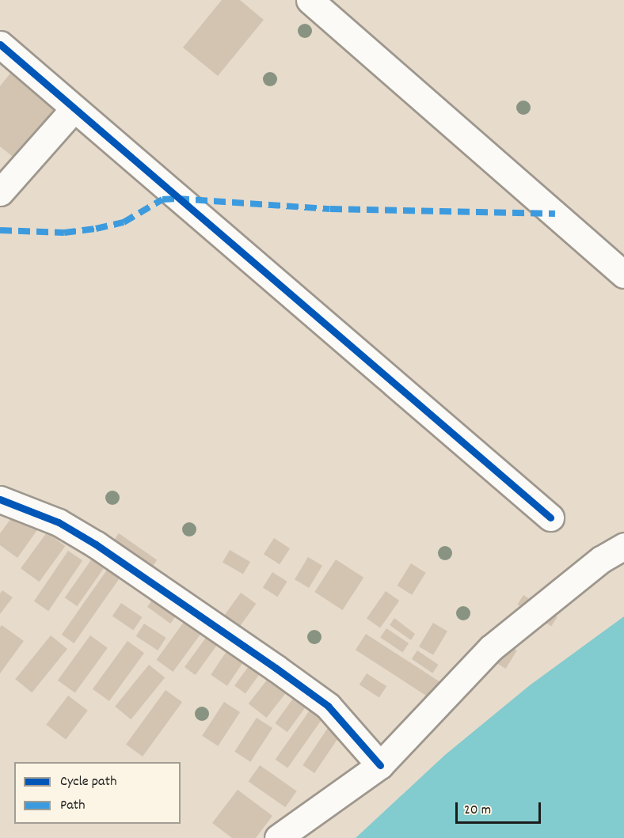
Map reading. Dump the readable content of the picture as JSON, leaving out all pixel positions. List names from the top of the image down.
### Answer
{
  "legend": ["Cycle path", "Path"],
  "scale_bar": "20 m"
}
